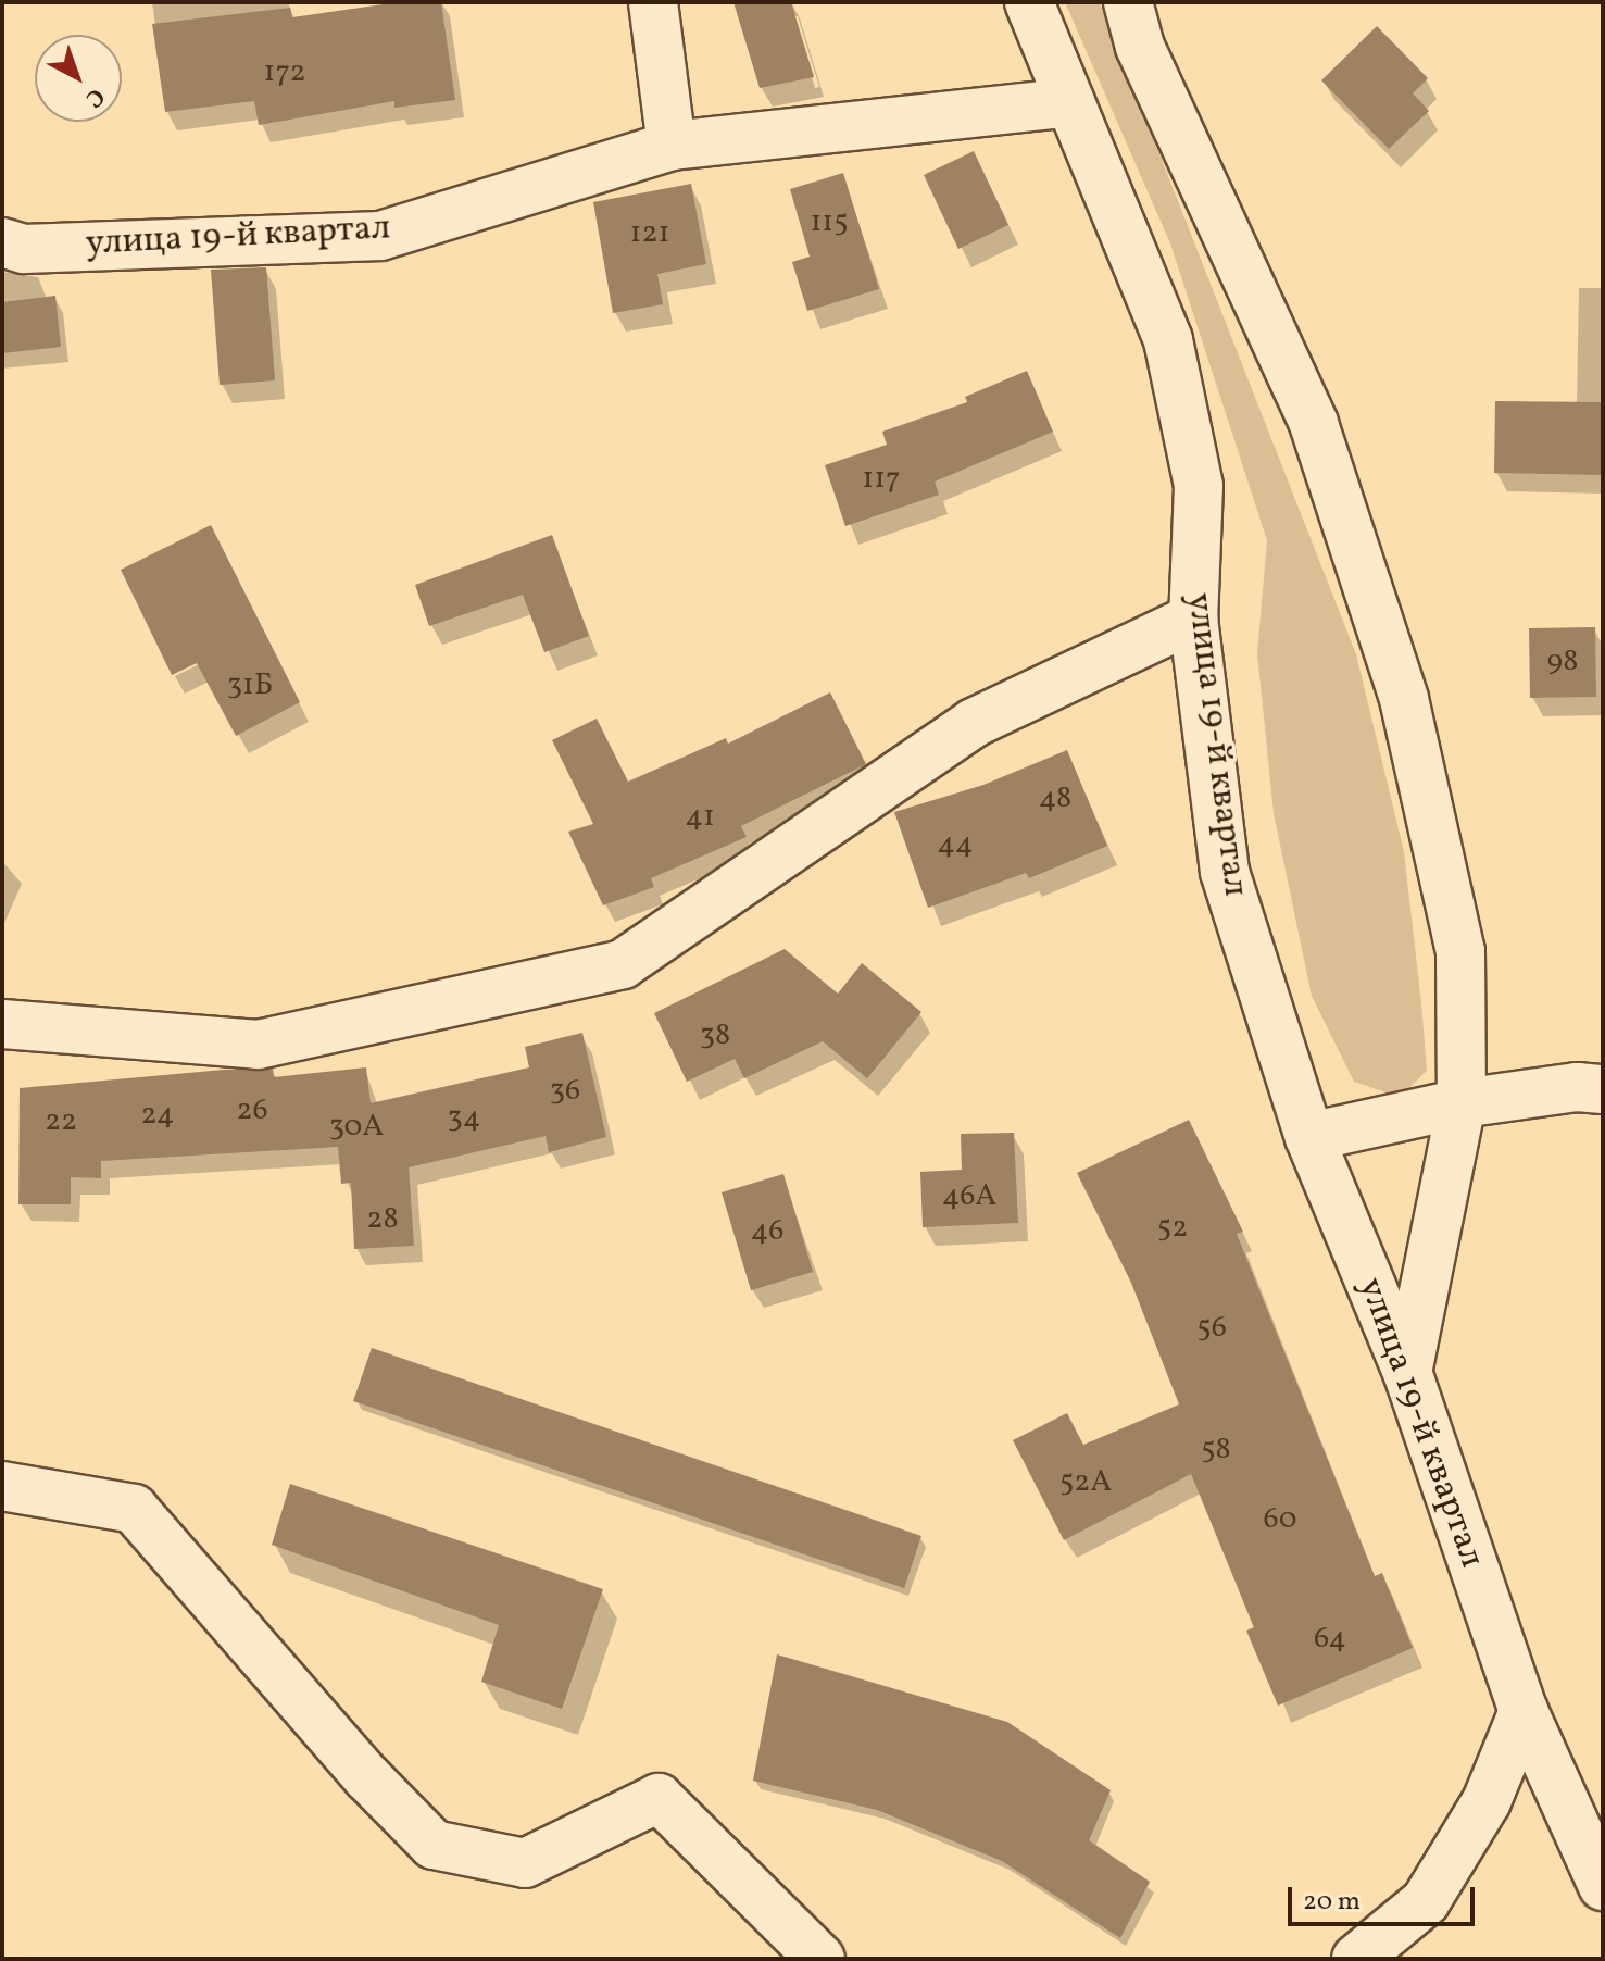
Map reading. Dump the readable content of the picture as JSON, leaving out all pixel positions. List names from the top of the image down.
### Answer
{
  "streets": {
    "street": ["улица 19-й квартал"]
  },
  "house_numbers": [
    "172",
    "115",
    "121",
    "117",
    "98",
    "31Б",
    "48",
    "41",
    "44",
    "38",
    "36",
    "26",
    "24",
    "34",
    "22",
    "30А",
    "46А",
    "28",
    "52",
    "46",
    "56",
    "58",
    "52А",
    "60",
    "64"
  ],
  "scale_bar": "20 m",
  "north": "bottom right"
}
